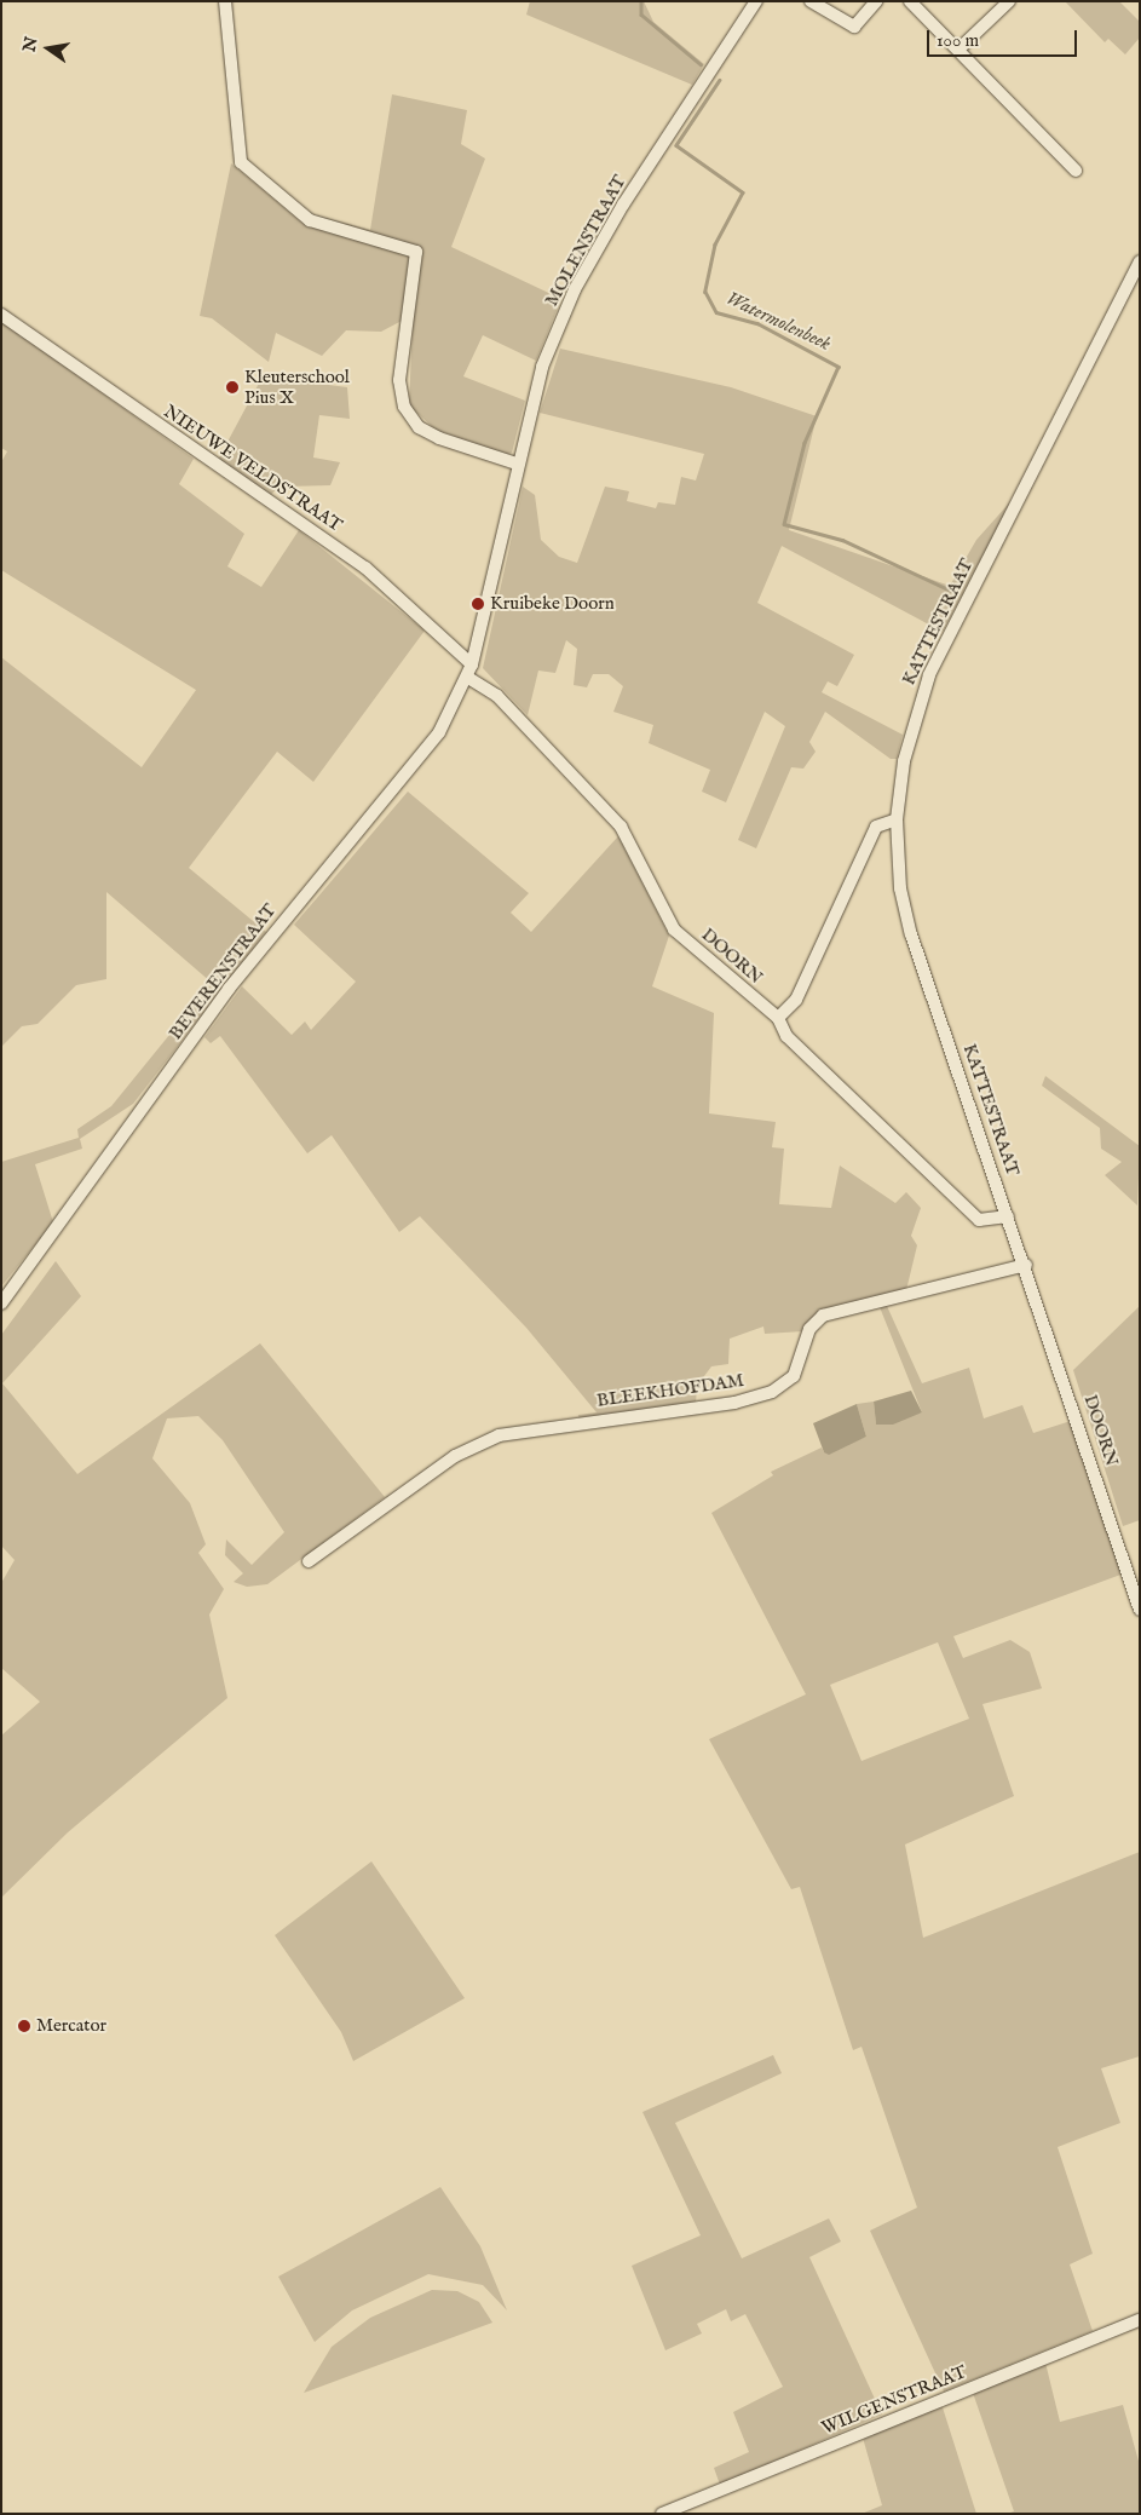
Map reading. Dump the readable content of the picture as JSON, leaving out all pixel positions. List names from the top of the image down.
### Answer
{
  "streets": {
    "street": [
      "MOLENSTRAAT",
      "NIEUWE VELDSTRAAT",
      "KATTESTRAAT",
      "DOORN",
      "BEVERENSTRAAT",
      "BLEEKHOFDAM",
      "WILGENSTRAAT"
    ]
  },
  "crossings": [
    ["MOLENSTRAAT", "NIEUWE VELDSTRAAT"],
    ["MOLENSTRAAT", "BEVERENSTRAAT"],
    ["NIEUWE VELDSTRAAT", "BEVERENSTRAAT"],
    ["KATTESTRAAT", "DOORN"],
    ["KATTESTRAAT", "BLEEKHOFDAM"],
    ["DOORN", "BEVERENSTRAAT"],
    ["DOORN", "BLEEKHOFDAM"]
  ],
  "water": ["Watermolenbeek"],
  "places": ["Kleuterschool Pius X", "Kruibeke Doorn", "Mercator"],
  "scale_bar": "100 m",
  "north": "left"
}
